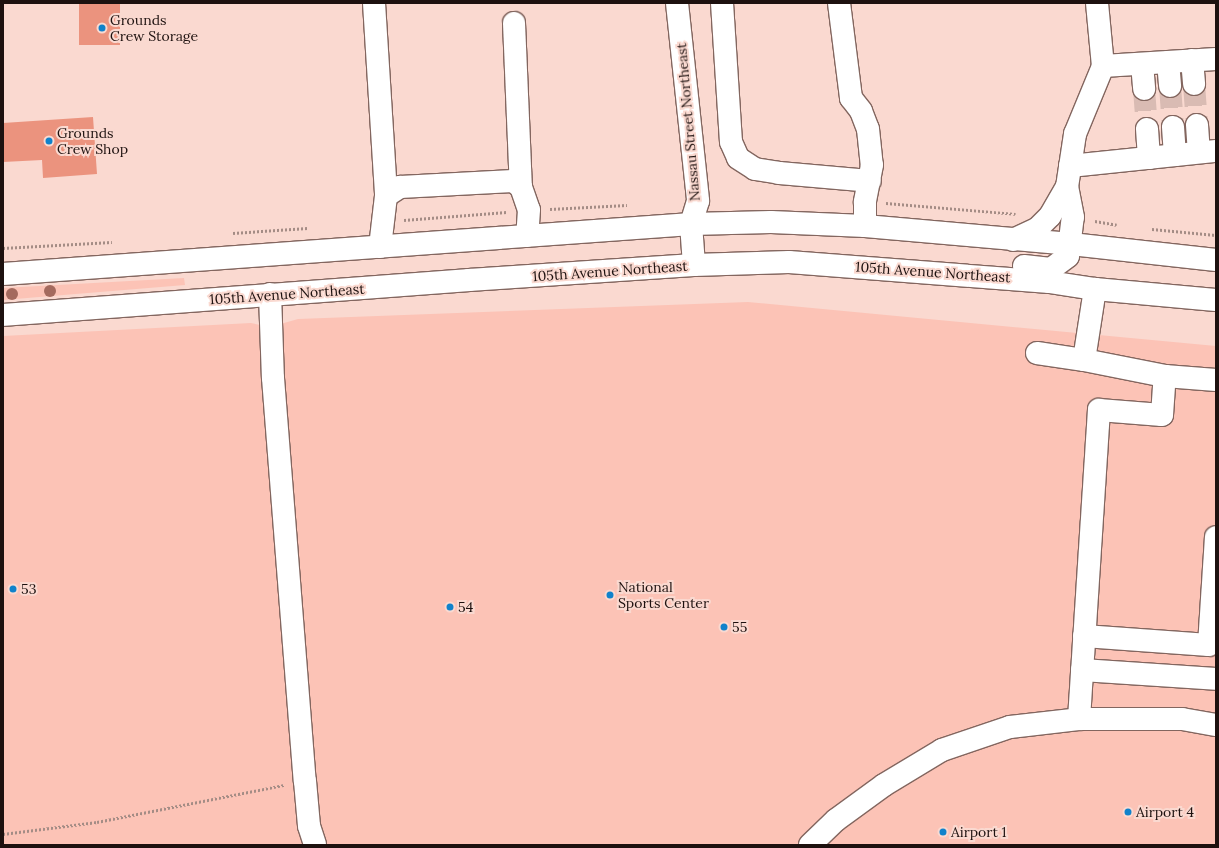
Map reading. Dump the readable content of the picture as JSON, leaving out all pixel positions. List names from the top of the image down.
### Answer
{
  "streets": {
    "street": ["Nassau Street Northeast", "105th Avenue Northeast"]
  },
  "crossings": [
    ["Nassau Street Northeast", "105th Avenue Northeast"]
  ],
  "places": [
    "Grounds Crew Storage",
    "Grounds Crew Shop",
    "53",
    "National Sports Center",
    "54",
    "55",
    "Airport 4",
    "Airport 1"
  ]
}
